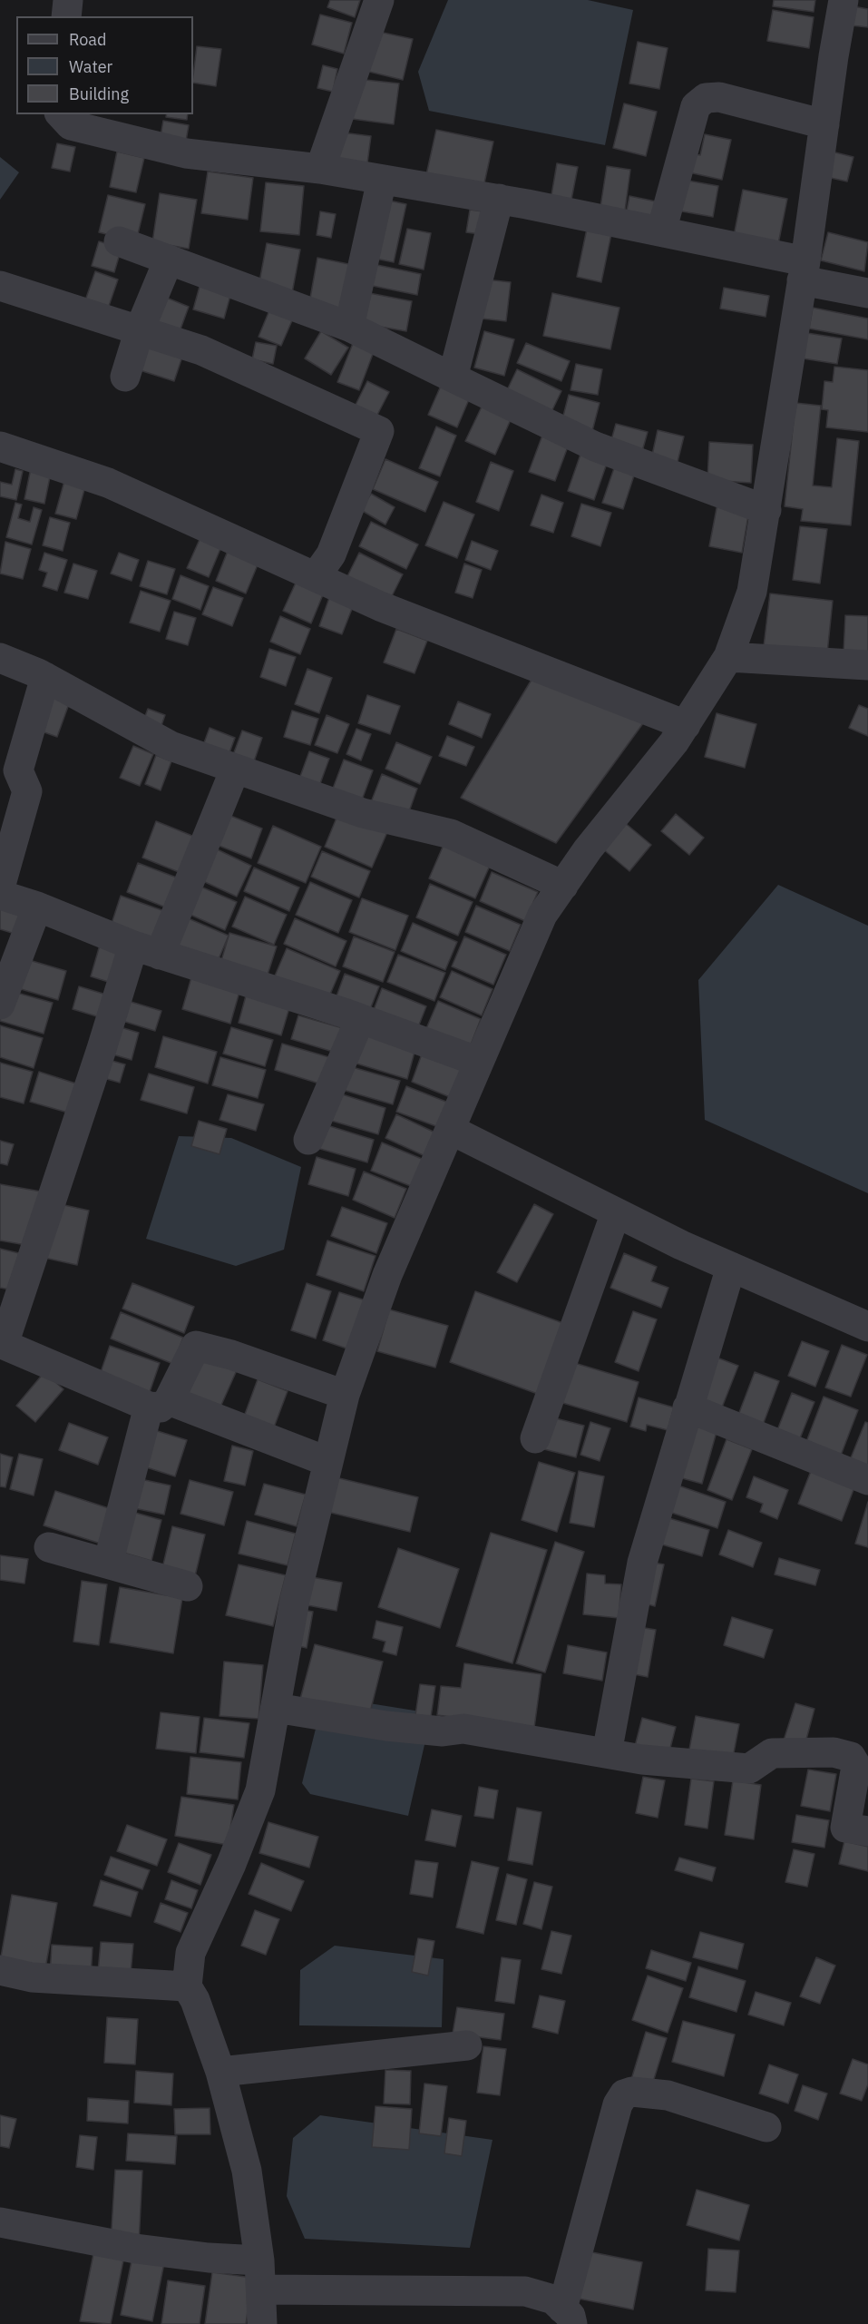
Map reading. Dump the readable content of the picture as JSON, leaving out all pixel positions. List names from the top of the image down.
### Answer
{
  "legend": ["Road", "Water", "Building"]
}
